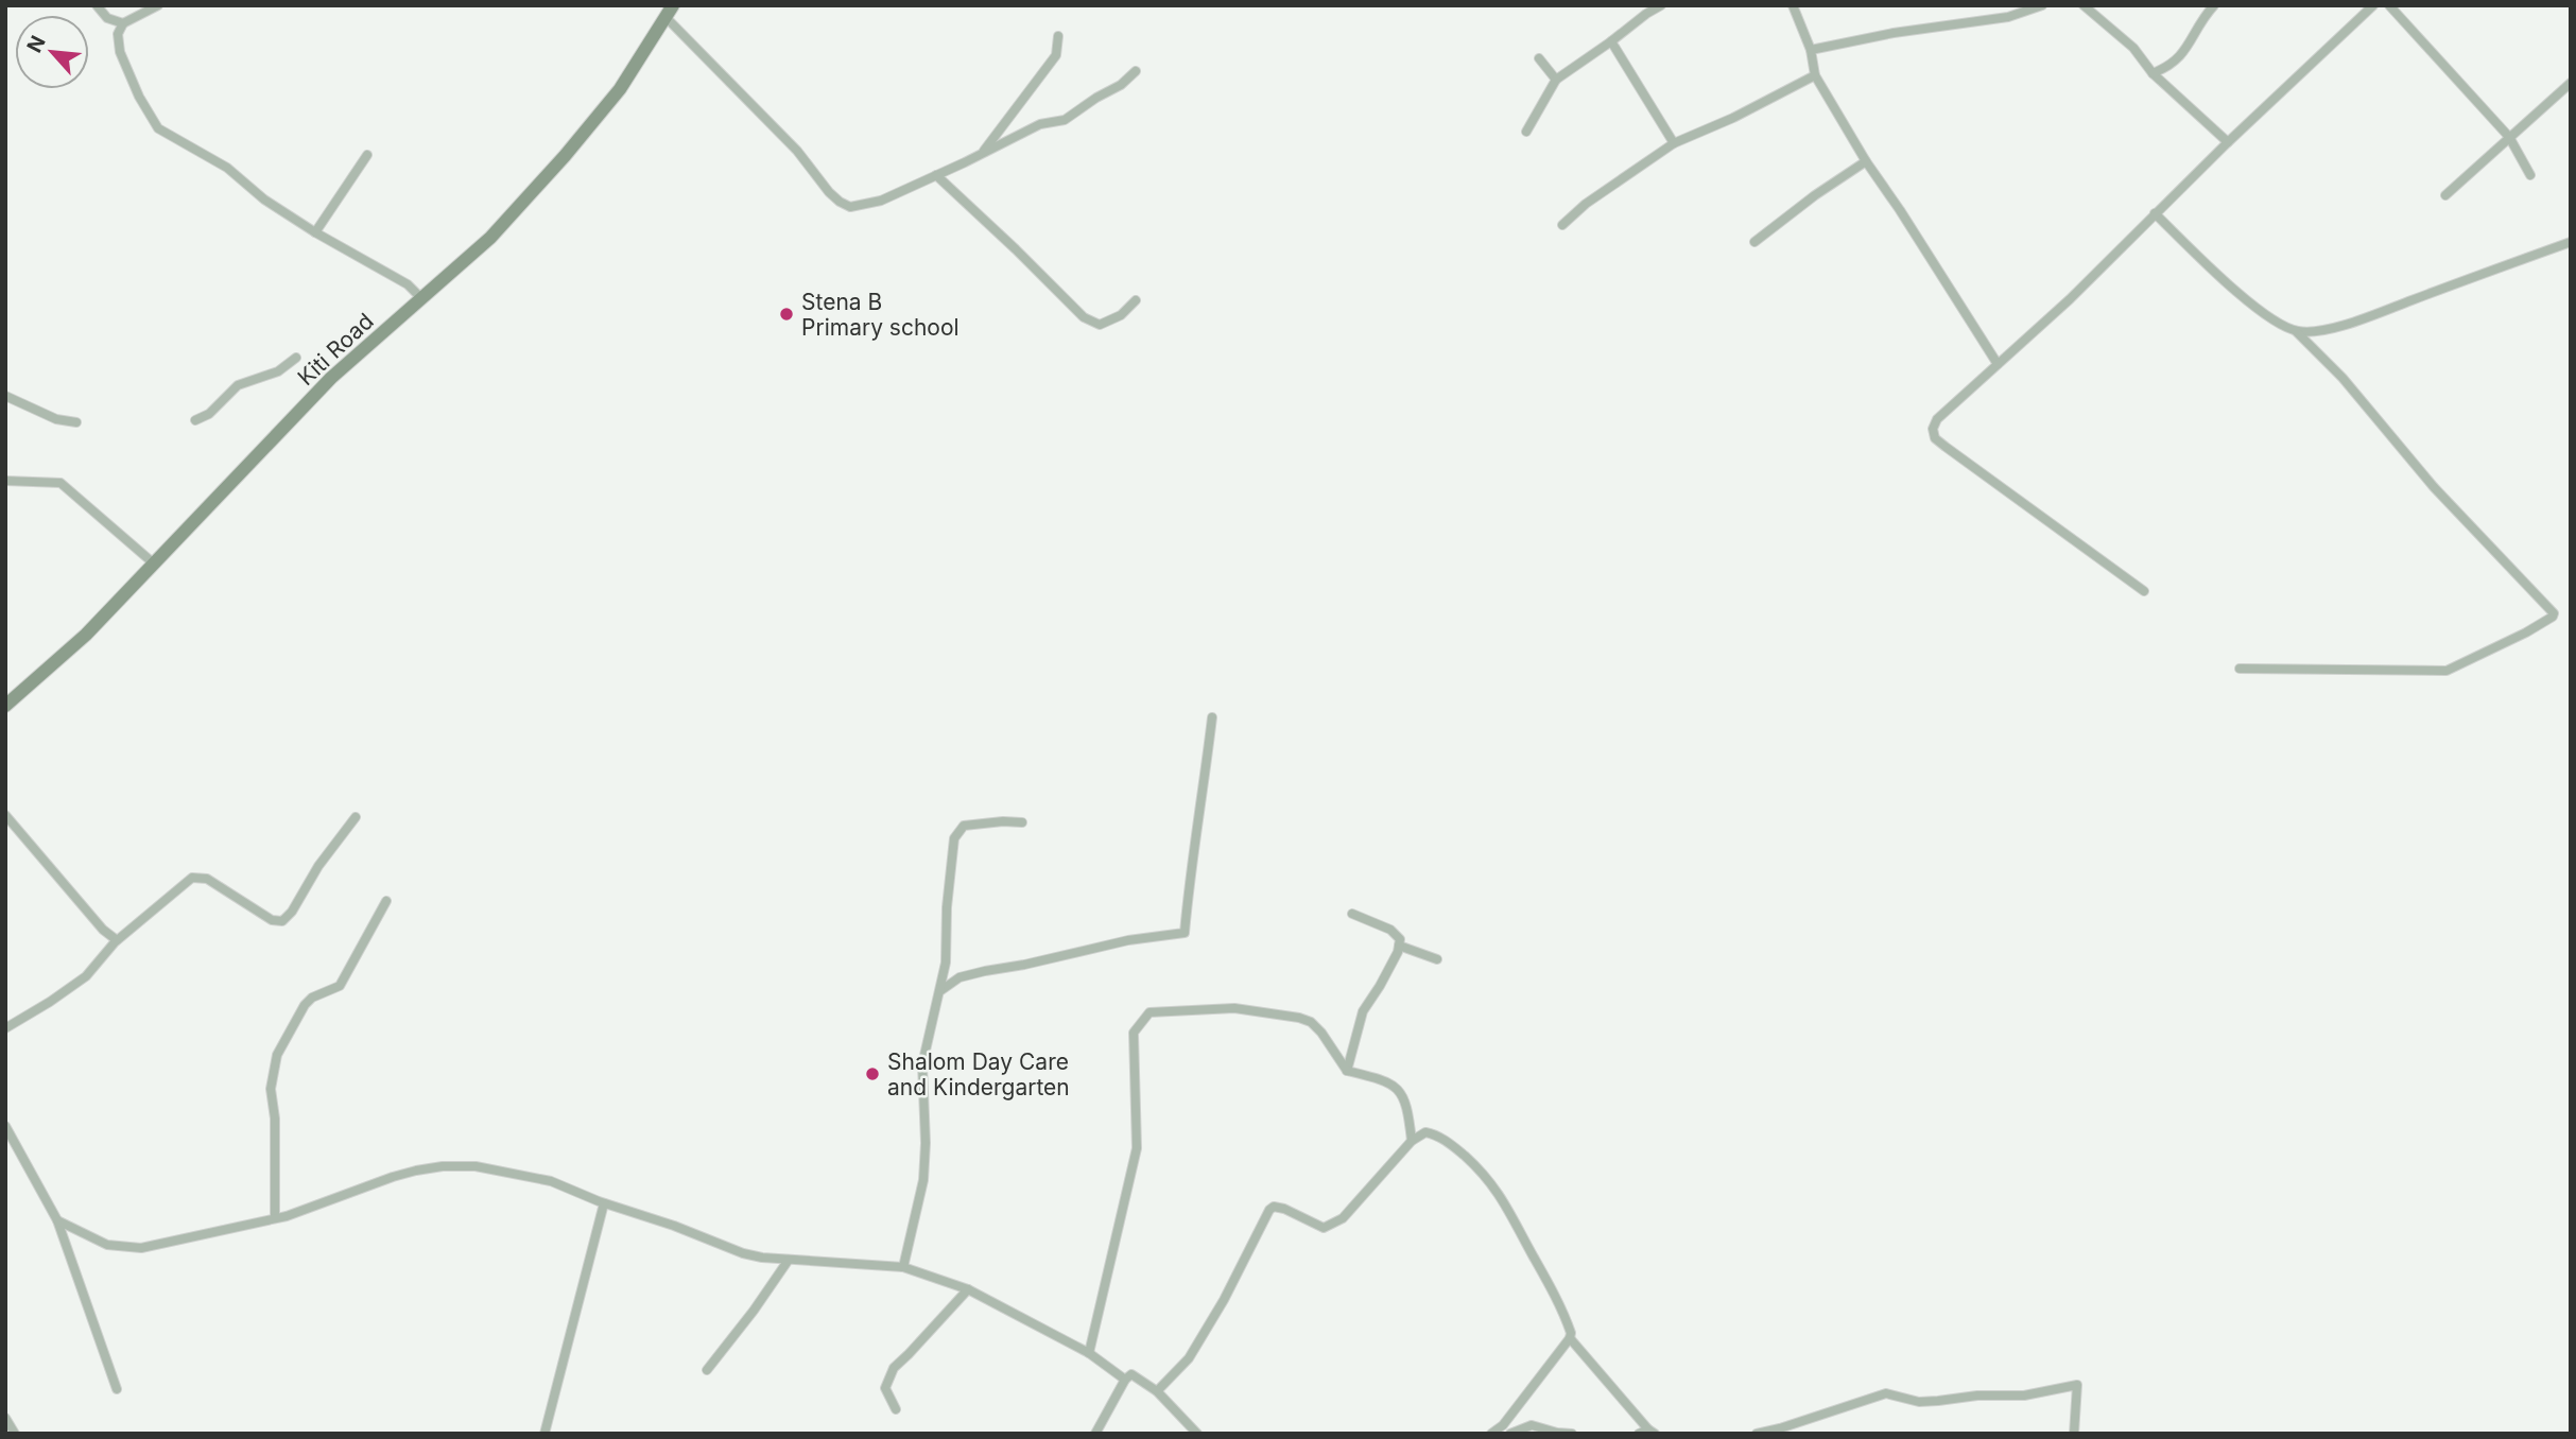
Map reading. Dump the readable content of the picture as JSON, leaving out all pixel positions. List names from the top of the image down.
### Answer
{
  "streets": {
    "street": ["Kiti Road"]
  },
  "places": ["Stena B Primary school", "Shalom Day Care and Kindergarten"],
  "north": "top left"
}
